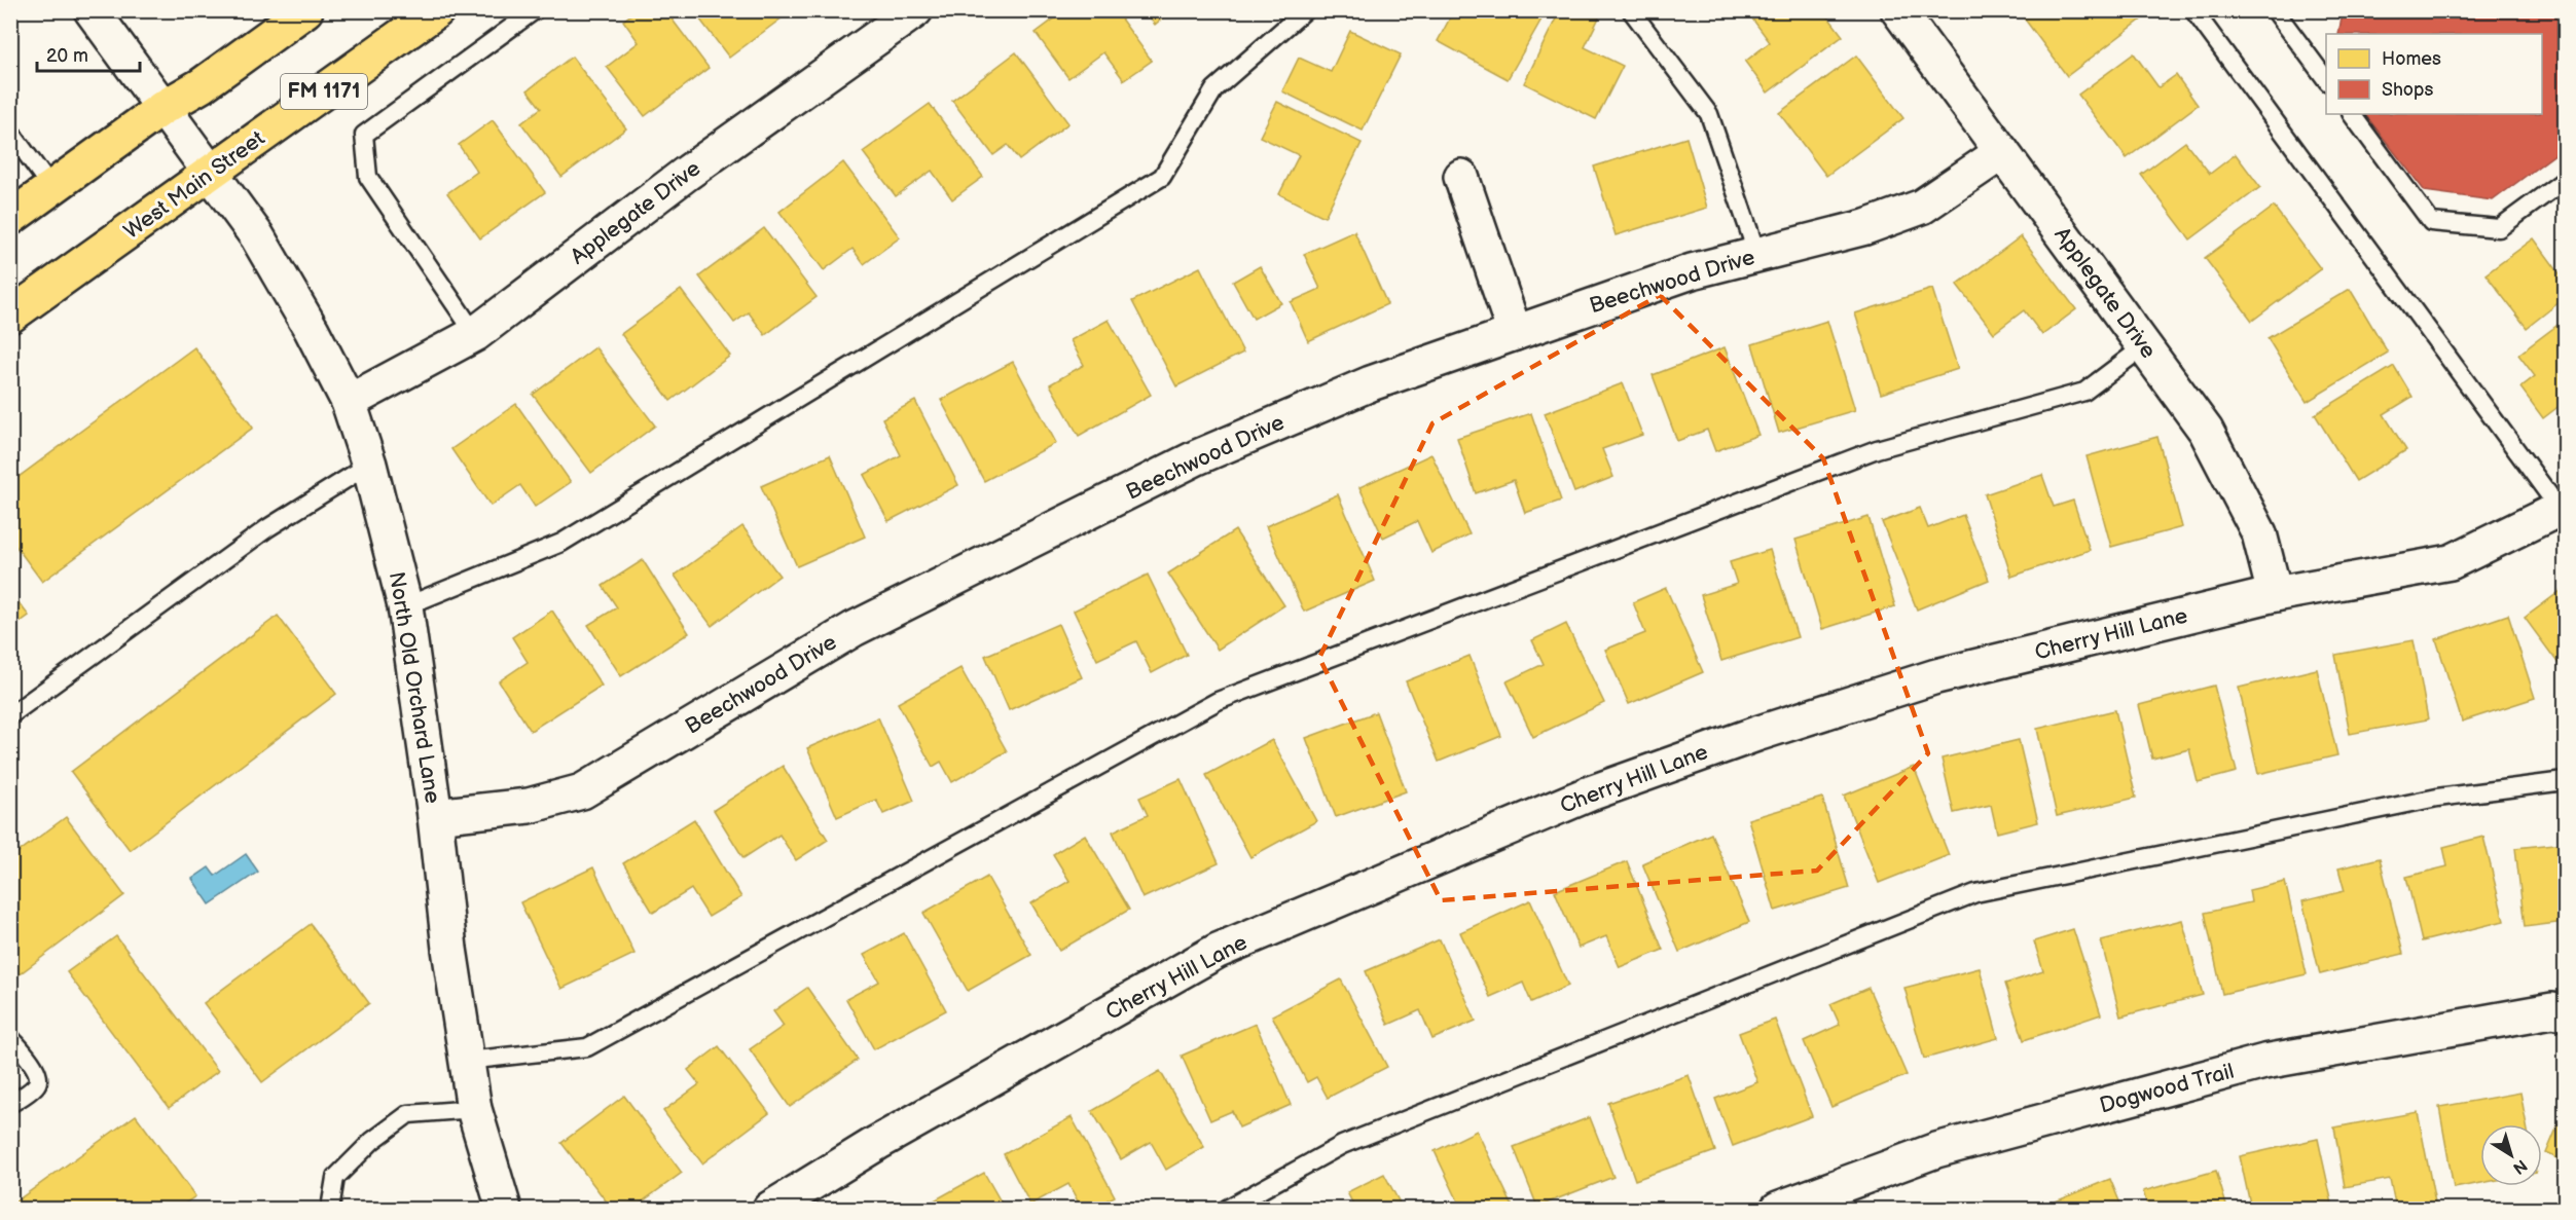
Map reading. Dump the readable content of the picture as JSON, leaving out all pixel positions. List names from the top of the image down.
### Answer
{
  "streets": {
    "main road": ["FM 1171", "West Main Street"],
    "street": [
      "Applegate Drive",
      "Beechwood Drive",
      "Cherry Hill Lane",
      "North Old Orchard Lane",
      "Dogwood Trail"
    ]
  },
  "crossings": [
    ["West Main Street", "North Old Orchard Lane"],
    ["Applegate Drive", "Beechwood Drive"],
    ["Applegate Drive", "Cherry Hill Lane"],
    ["Applegate Drive", "North Old Orchard Lane"],
    ["Beechwood Drive", "North Old Orchard Lane"]
  ],
  "legend": ["Homes", "Shops"],
  "scale_bar": "20 m",
  "north": "bottom right"
}
